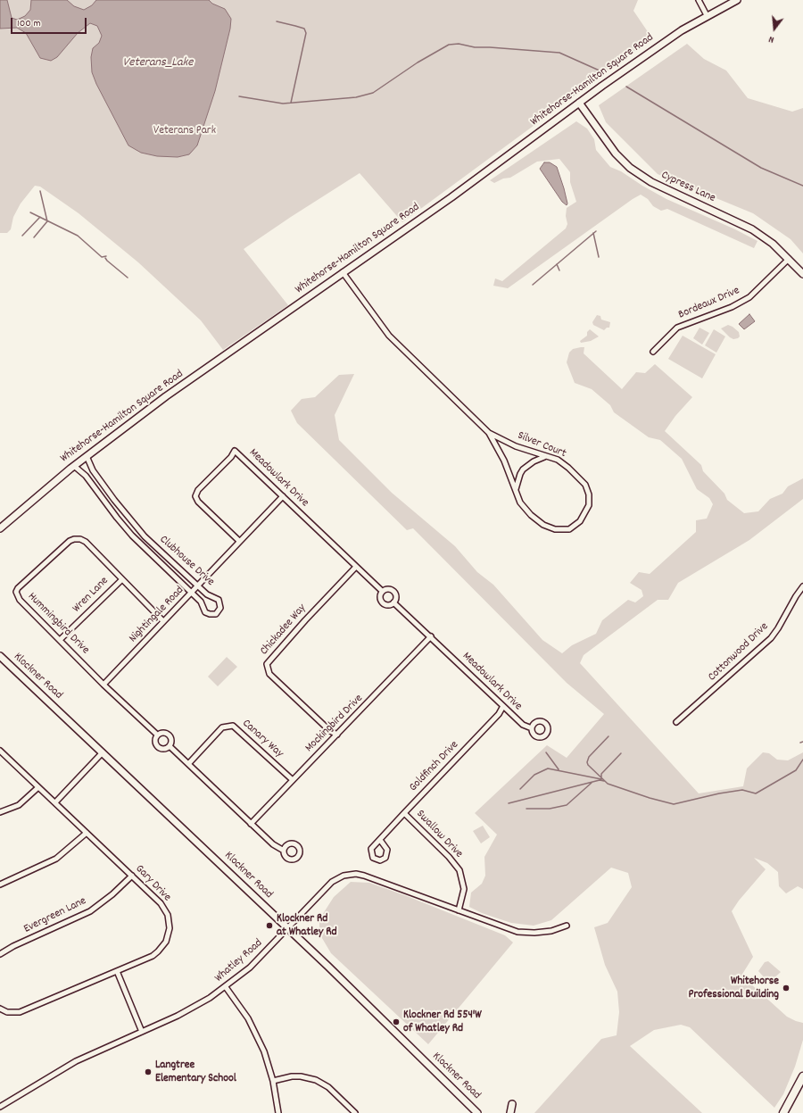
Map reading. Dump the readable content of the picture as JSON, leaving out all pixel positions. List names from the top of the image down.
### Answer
{
  "streets": {
    "street": [
      "Whitehorse-Hamilton Square Road",
      "Cypress Lane",
      "Bordeaux Drive",
      "Silver Court",
      "Meadowlark Drive",
      "Clubhouse Drive",
      "Wren Lane",
      "Nightingale Road",
      "Hummingbird Drive",
      "Chickadee Way",
      "Cottonwood Drive",
      "Klockner Road",
      "Mockingbird Drive",
      "Canary Way",
      "Goldfinch Drive",
      "Swallow Drive",
      "Gary Drive",
      "Evergreen Lane",
      "Whatley Road"
    ]
  },
  "crossings": [
    ["Whitehorse-Hamilton Square Road", "Cypress Lane"],
    ["Whitehorse-Hamilton Square Road", "Silver Court"],
    ["Whitehorse-Hamilton Square Road", "Clubhouse Drive"],
    ["Cypress Lane", "Bordeaux Drive"],
    ["Meadowlark Drive", "Nightingale Road"],
    ["Meadowlark Drive", "Chickadee Way"],
    ["Meadowlark Drive", "Mockingbird Drive"],
    ["Meadowlark Drive", "Goldfinch Drive"],
    ["Clubhouse Drive", "Nightingale Road"],
    ["Wren Lane", "Hummingbird Drive"],
    ["Nightingale Road", "Hummingbird Drive"],
    ["Hummingbird Drive", "Mockingbird Drive"],
    ["Hummingbird Drive", "Canary Way"],
    ["Chickadee Way", "Mockingbird Drive"],
    ["Klockner Road", "Whatley Road"],
    ["Mockingbird Drive", "Canary Way"],
    ["Goldfinch Drive", "Swallow Drive"],
    ["Swallow Drive", "Whatley Road"],
    ["Gary Drive", "Evergreen Lane"]
  ],
  "water": ["Veterans_Lake"],
  "parks": ["Veterans Park"],
  "places": [
    "Klockner Rd at Whatley Rd",
    "Whitehorse Professional Building",
    "Klockner Rd 554'W of Whatley Rd",
    "Langtree Elementary School"
  ],
  "scale_bar": "100 m",
  "north": "bottom"
}
